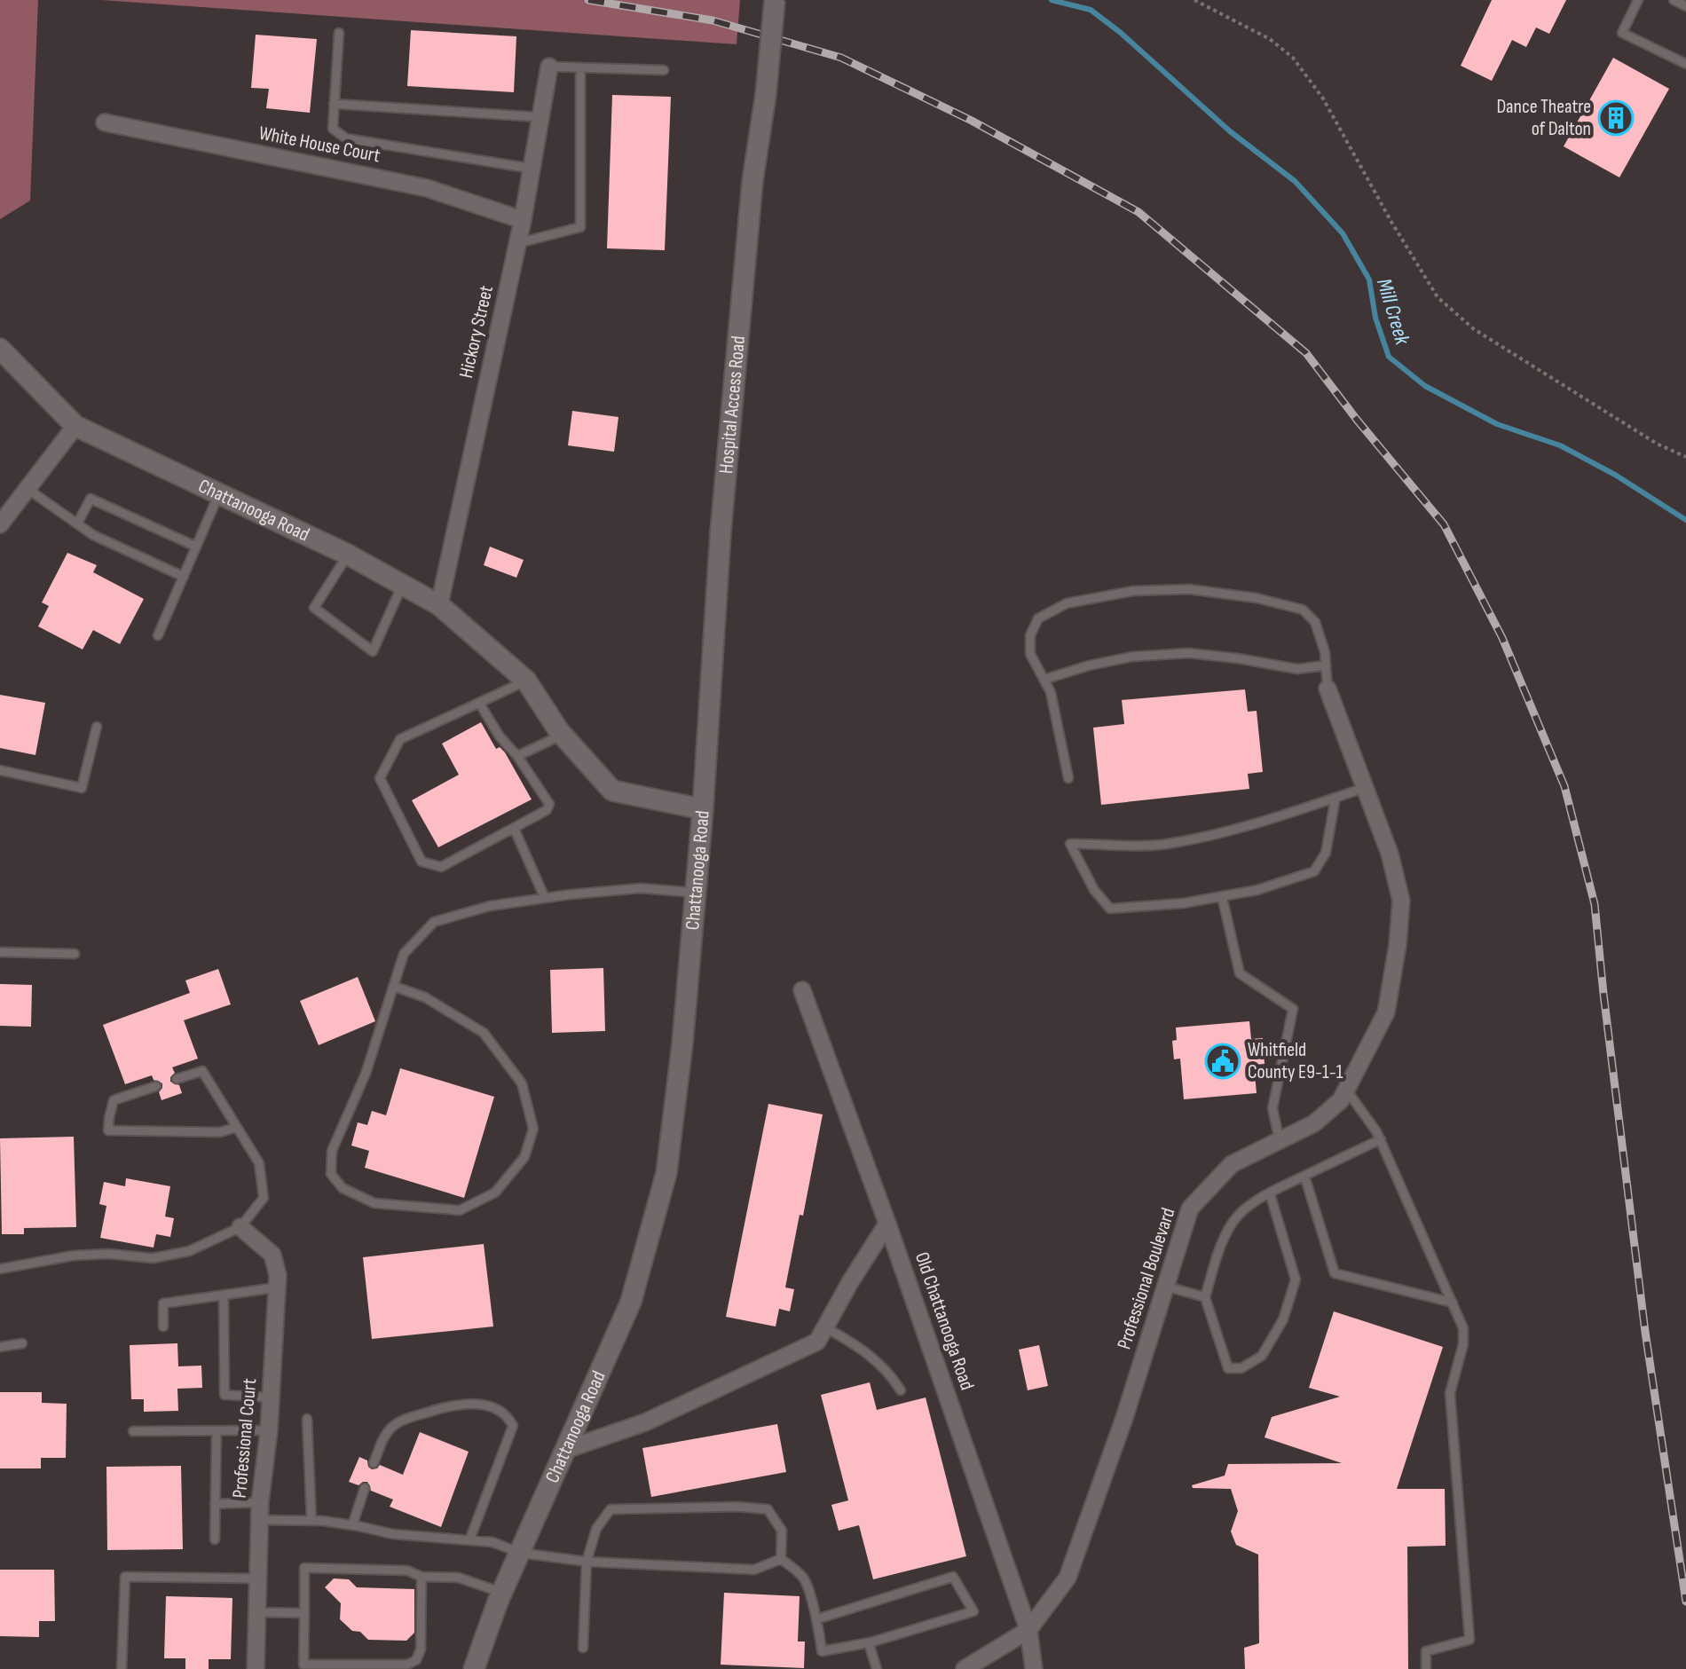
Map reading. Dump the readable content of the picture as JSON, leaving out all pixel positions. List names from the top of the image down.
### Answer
{
  "streets": {
    "main road": ["Hospital Access Road", "Chattanooga Road"],
    "street": [
      "White House Court",
      "Hickory Street",
      "Professional Boulevard",
      "Old Chattanooga Road",
      "Professional Court"
    ]
  },
  "crossings": [
    ["White House Court", "Hickory Street"],
    ["Hickory Street", "Chattanooga Road"],
    ["Hospital Access Road", "Chattanooga Road"],
    ["Professional Boulevard", "Old Chattanooga Road"]
  ],
  "water": ["Mill Creek"],
  "places": {
    "building": ["Dance Theatre of Dalton"],
    "public building": ["Whitfield County E9-1-1"]
  }
}
